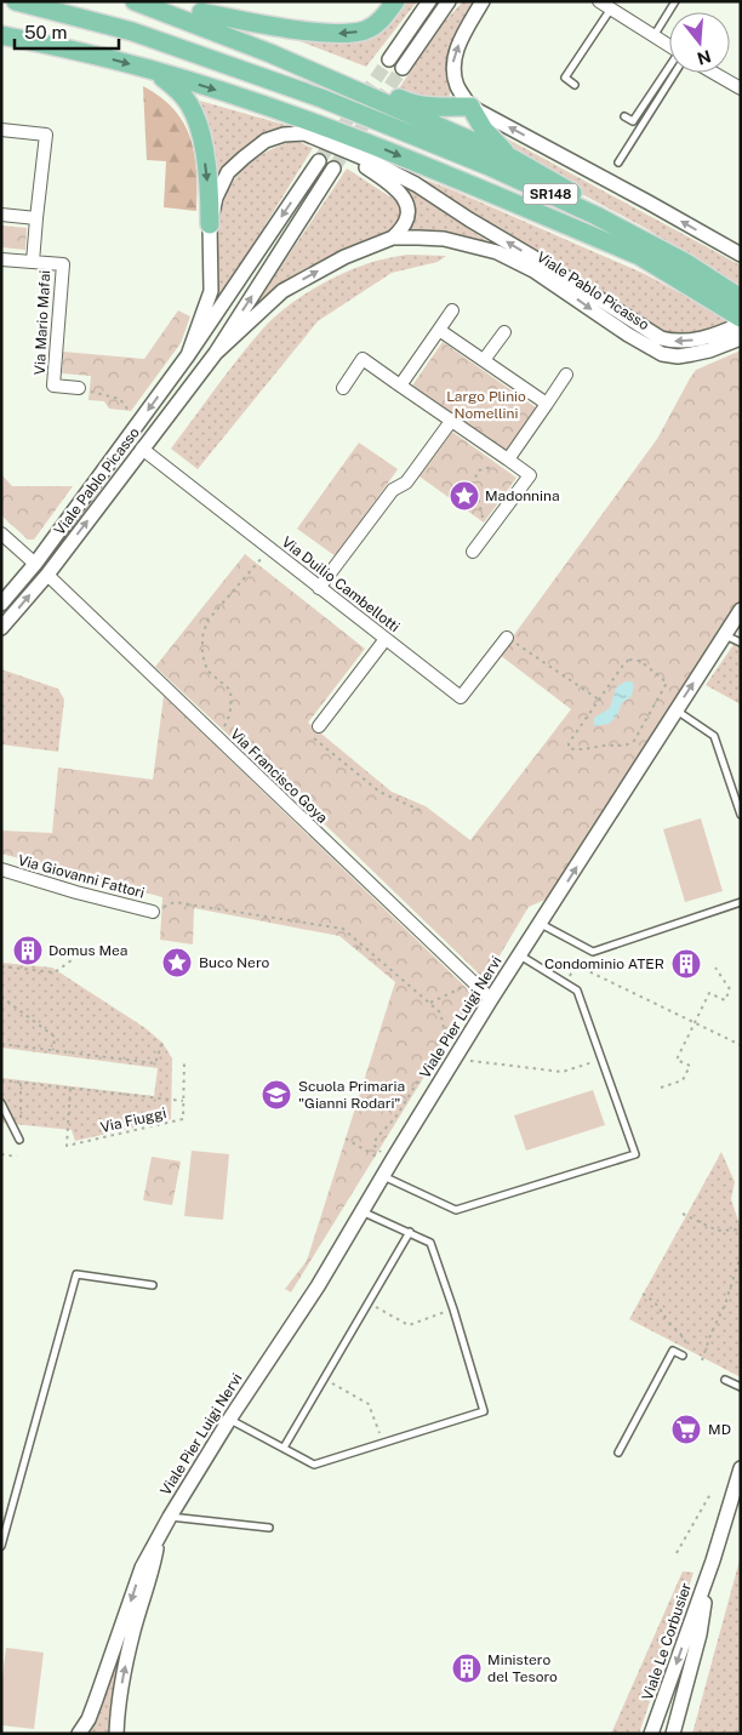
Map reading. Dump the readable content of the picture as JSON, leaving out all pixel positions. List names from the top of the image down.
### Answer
{
  "streets": {
    "main road": ["SR148"],
    "street": [
      "Viale Pablo Picasso",
      "Via Mario Mafai",
      "Via Duilio Cambellotti",
      "Via Francisco Goya",
      "Via Giovanni Fattori",
      "Viale Pier Luigi Nervi",
      "Viale Le Corbusier"
    ],
    "path": ["Via Fiuggi"]
  },
  "crossings": [
    ["Viale Pablo Picasso", "Via Duilio Cambellotti"],
    ["Viale Pablo Picasso", "Via Francisco Goya"],
    ["Via Francisco Goya", "Viale Pier Luigi Nervi"]
  ],
  "parks": ["Largo Plinio Nomellini"],
  "places": {
    "place": ["Madonnina", "Buco Nero"],
    "building": ["Domus Mea", "Condominio ATER", "Ministero del Tesoro"],
    "school or university": ["Scuola Primaria \"Gianni Rodari\""],
    "supermarket": ["MD"]
  },
  "scale_bar": "50 m",
  "north": "bottom"
}
